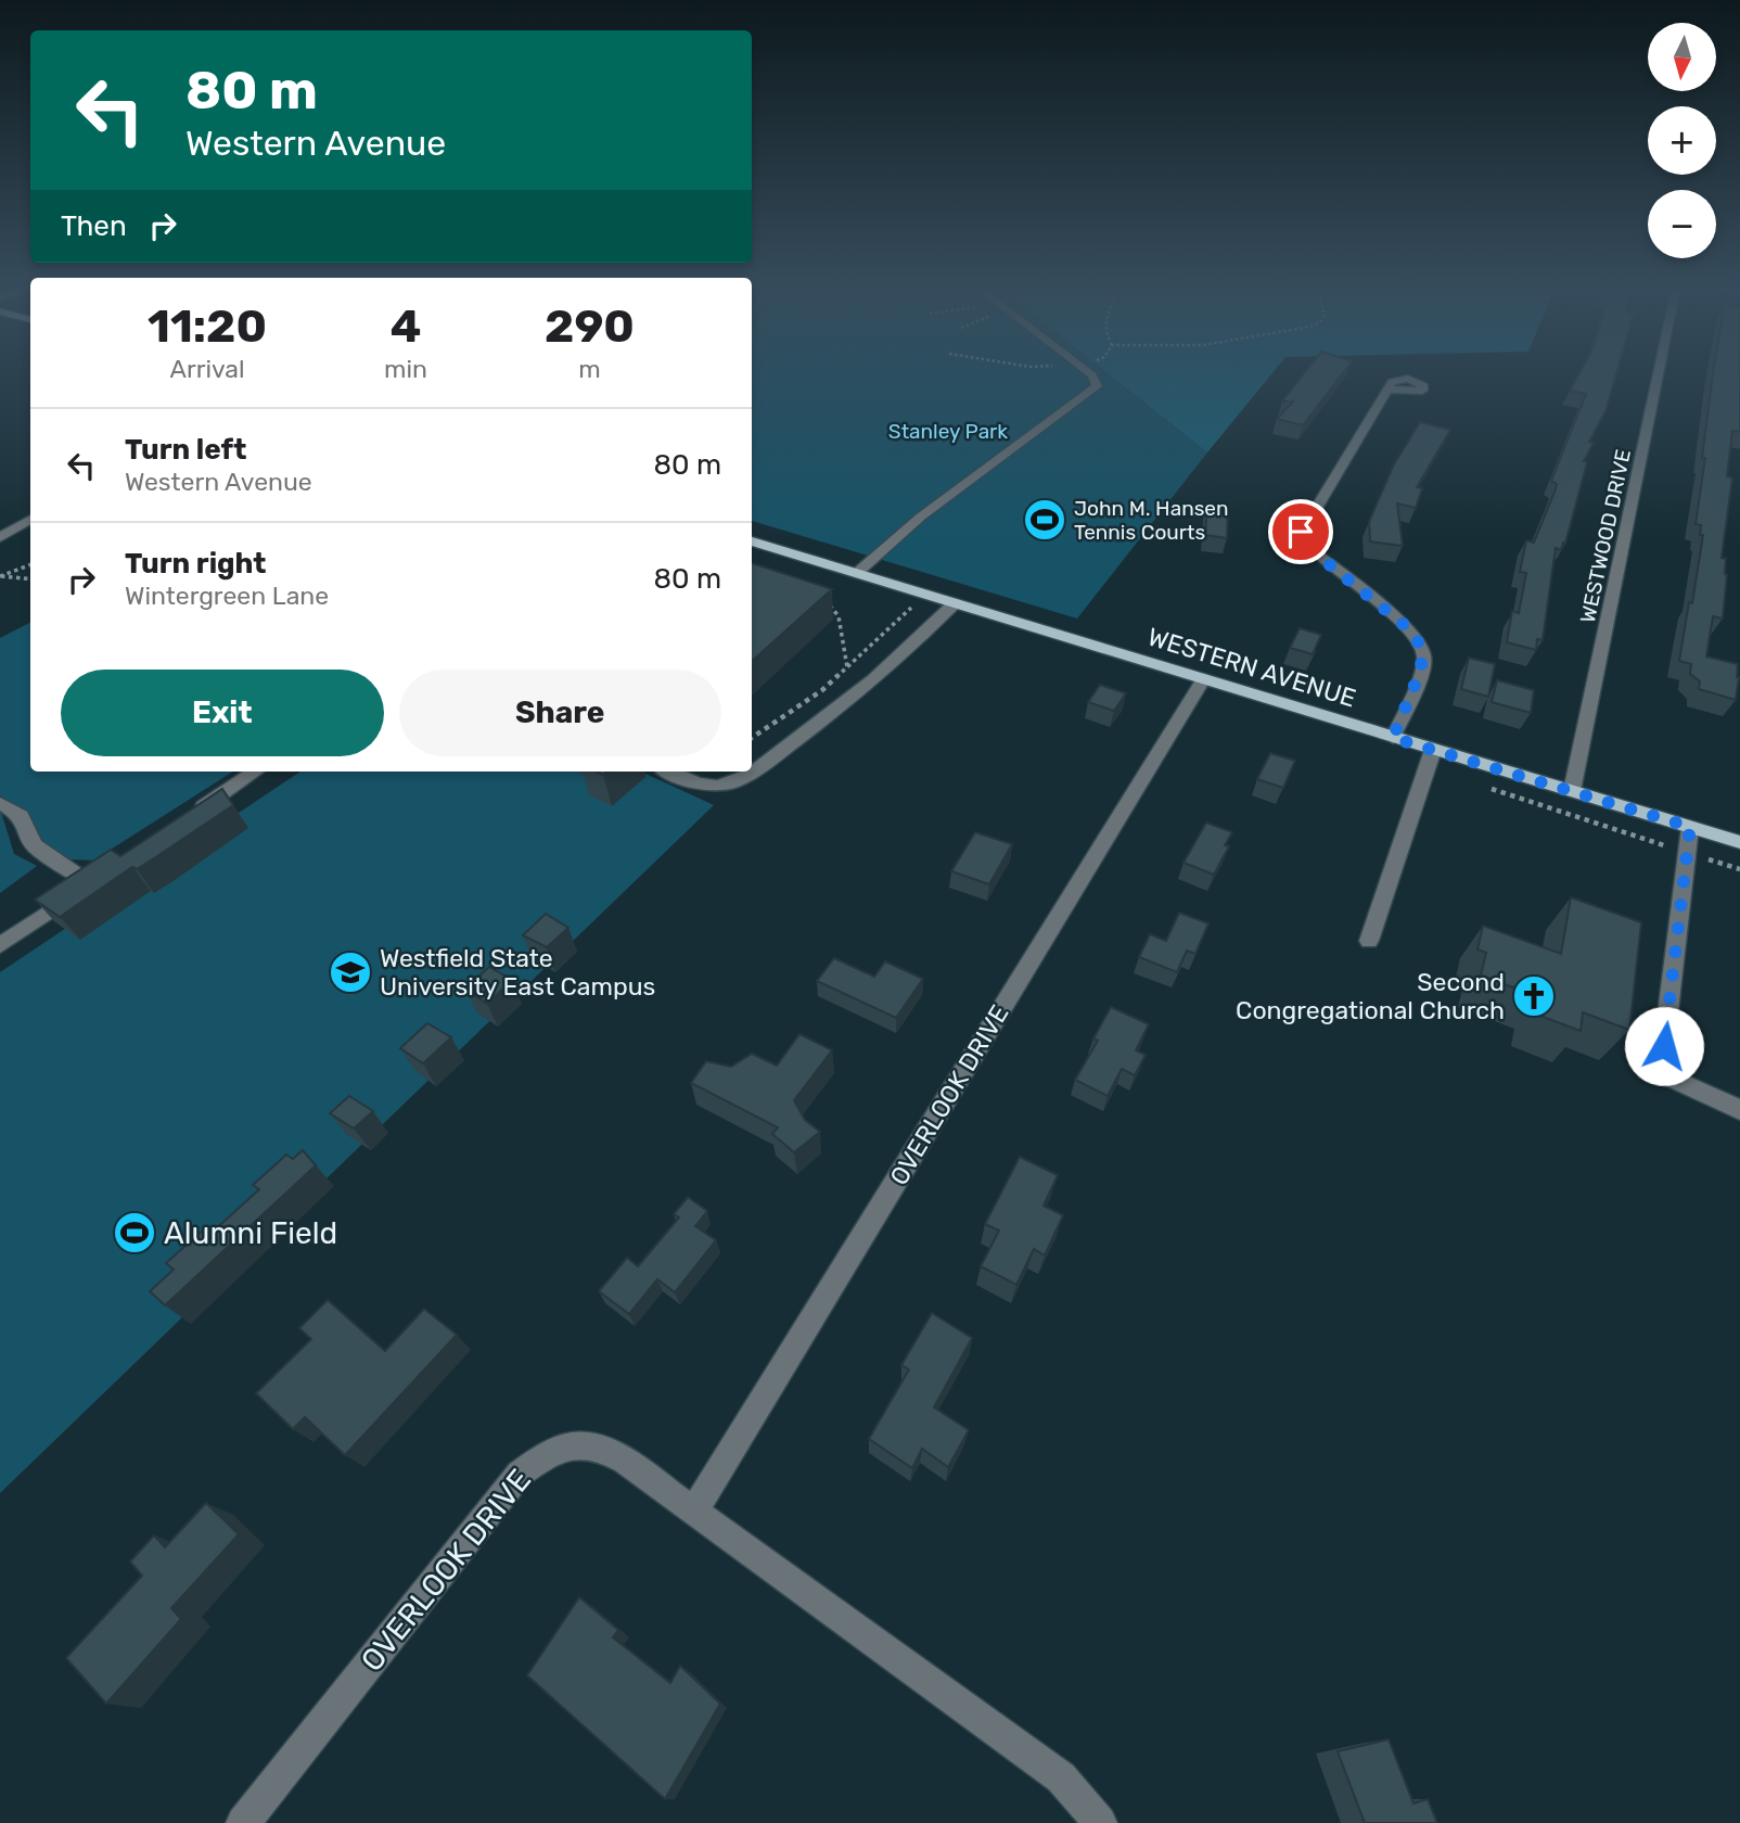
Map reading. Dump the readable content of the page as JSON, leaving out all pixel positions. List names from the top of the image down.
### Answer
{
  "streets": {
    "main road": ["WESTERN AVENUE"],
    "street": ["WESTWOOD DRIVE", "OVERLOOK DRIVE"]
  },
  "crossings": [
    ["WESTWOOD DRIVE", "WESTERN AVENUE"],
    ["WESTERN AVENUE", "OVERLOOK DRIVE"]
  ],
  "parks": ["Stanley Park"],
  "places": {
    "sports": ["John M. Hansen Tennis Courts", "Alumni Field"],
    "school or university": ["Westfield State University East Campus"],
    "church": ["Second Congregational Church"]
  },
  "north": "bottom",
  "page": {
    "map_buttons": ["+", "−"],
    "turn": ["80 m", "Western Avenue"],
    "then": "Then",
    "eta": [
      "11:20",
      "Arrival",
      "4",
      "min",
      "290",
      "m"
    ],
    "list": [
      {
        "name": "Turn left",
        "note": "Western Avenue",
        "value": "80 m"
      },
      {
        "name": "Turn right",
        "note": "Wintergreen Lane",
        "value": "80 m"
      }
    ],
    "buttons": ["Exit", "Share"]
  }
}
